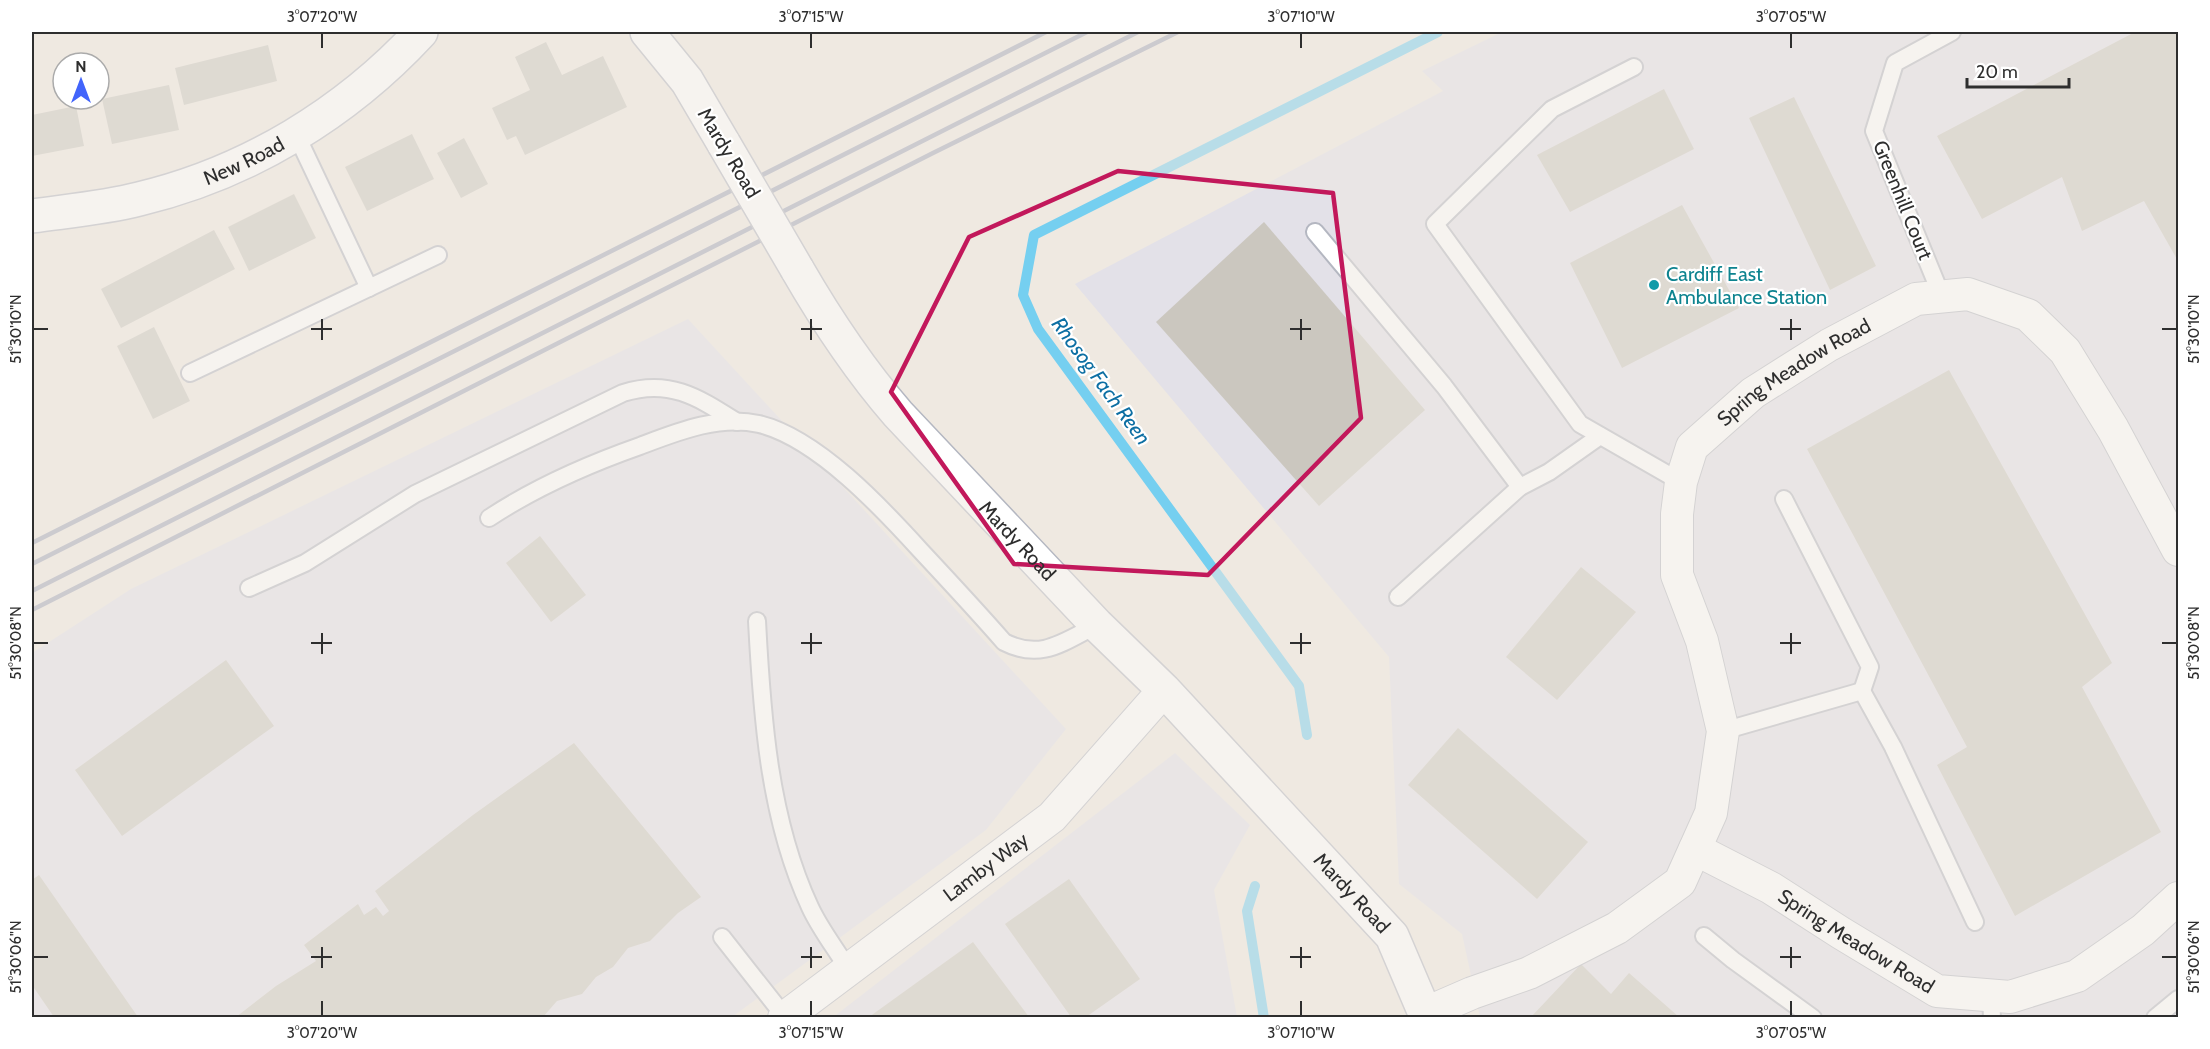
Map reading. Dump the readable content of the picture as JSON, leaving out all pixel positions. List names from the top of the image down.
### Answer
{
  "streets": {
    "main road": ["Mardy Road", "New Road"],
    "street": ["Spring Meadow Road", "Lamby Way"],
    "lane": ["Greenhill Court"]
  },
  "crossings": [
    ["Mardy Road", "Spring Meadow Road"],
    ["Mardy Road", "Lamby Way"],
    ["Greenhill Court", "Spring Meadow Road"]
  ],
  "water": ["Rhosog Fach Reen"],
  "places": ["Cardiff East Ambulance Station"],
  "scale_bar": "20 m",
  "north": "top",
  "coordinates": [
    "3°07'20\"W",
    "3°07'15\"W",
    "3°07'10\"W",
    "3°07'05\"W",
    "51°30'10\"N",
    "51°30'08\"N",
    "51°30'06\"N"
  ]
}
